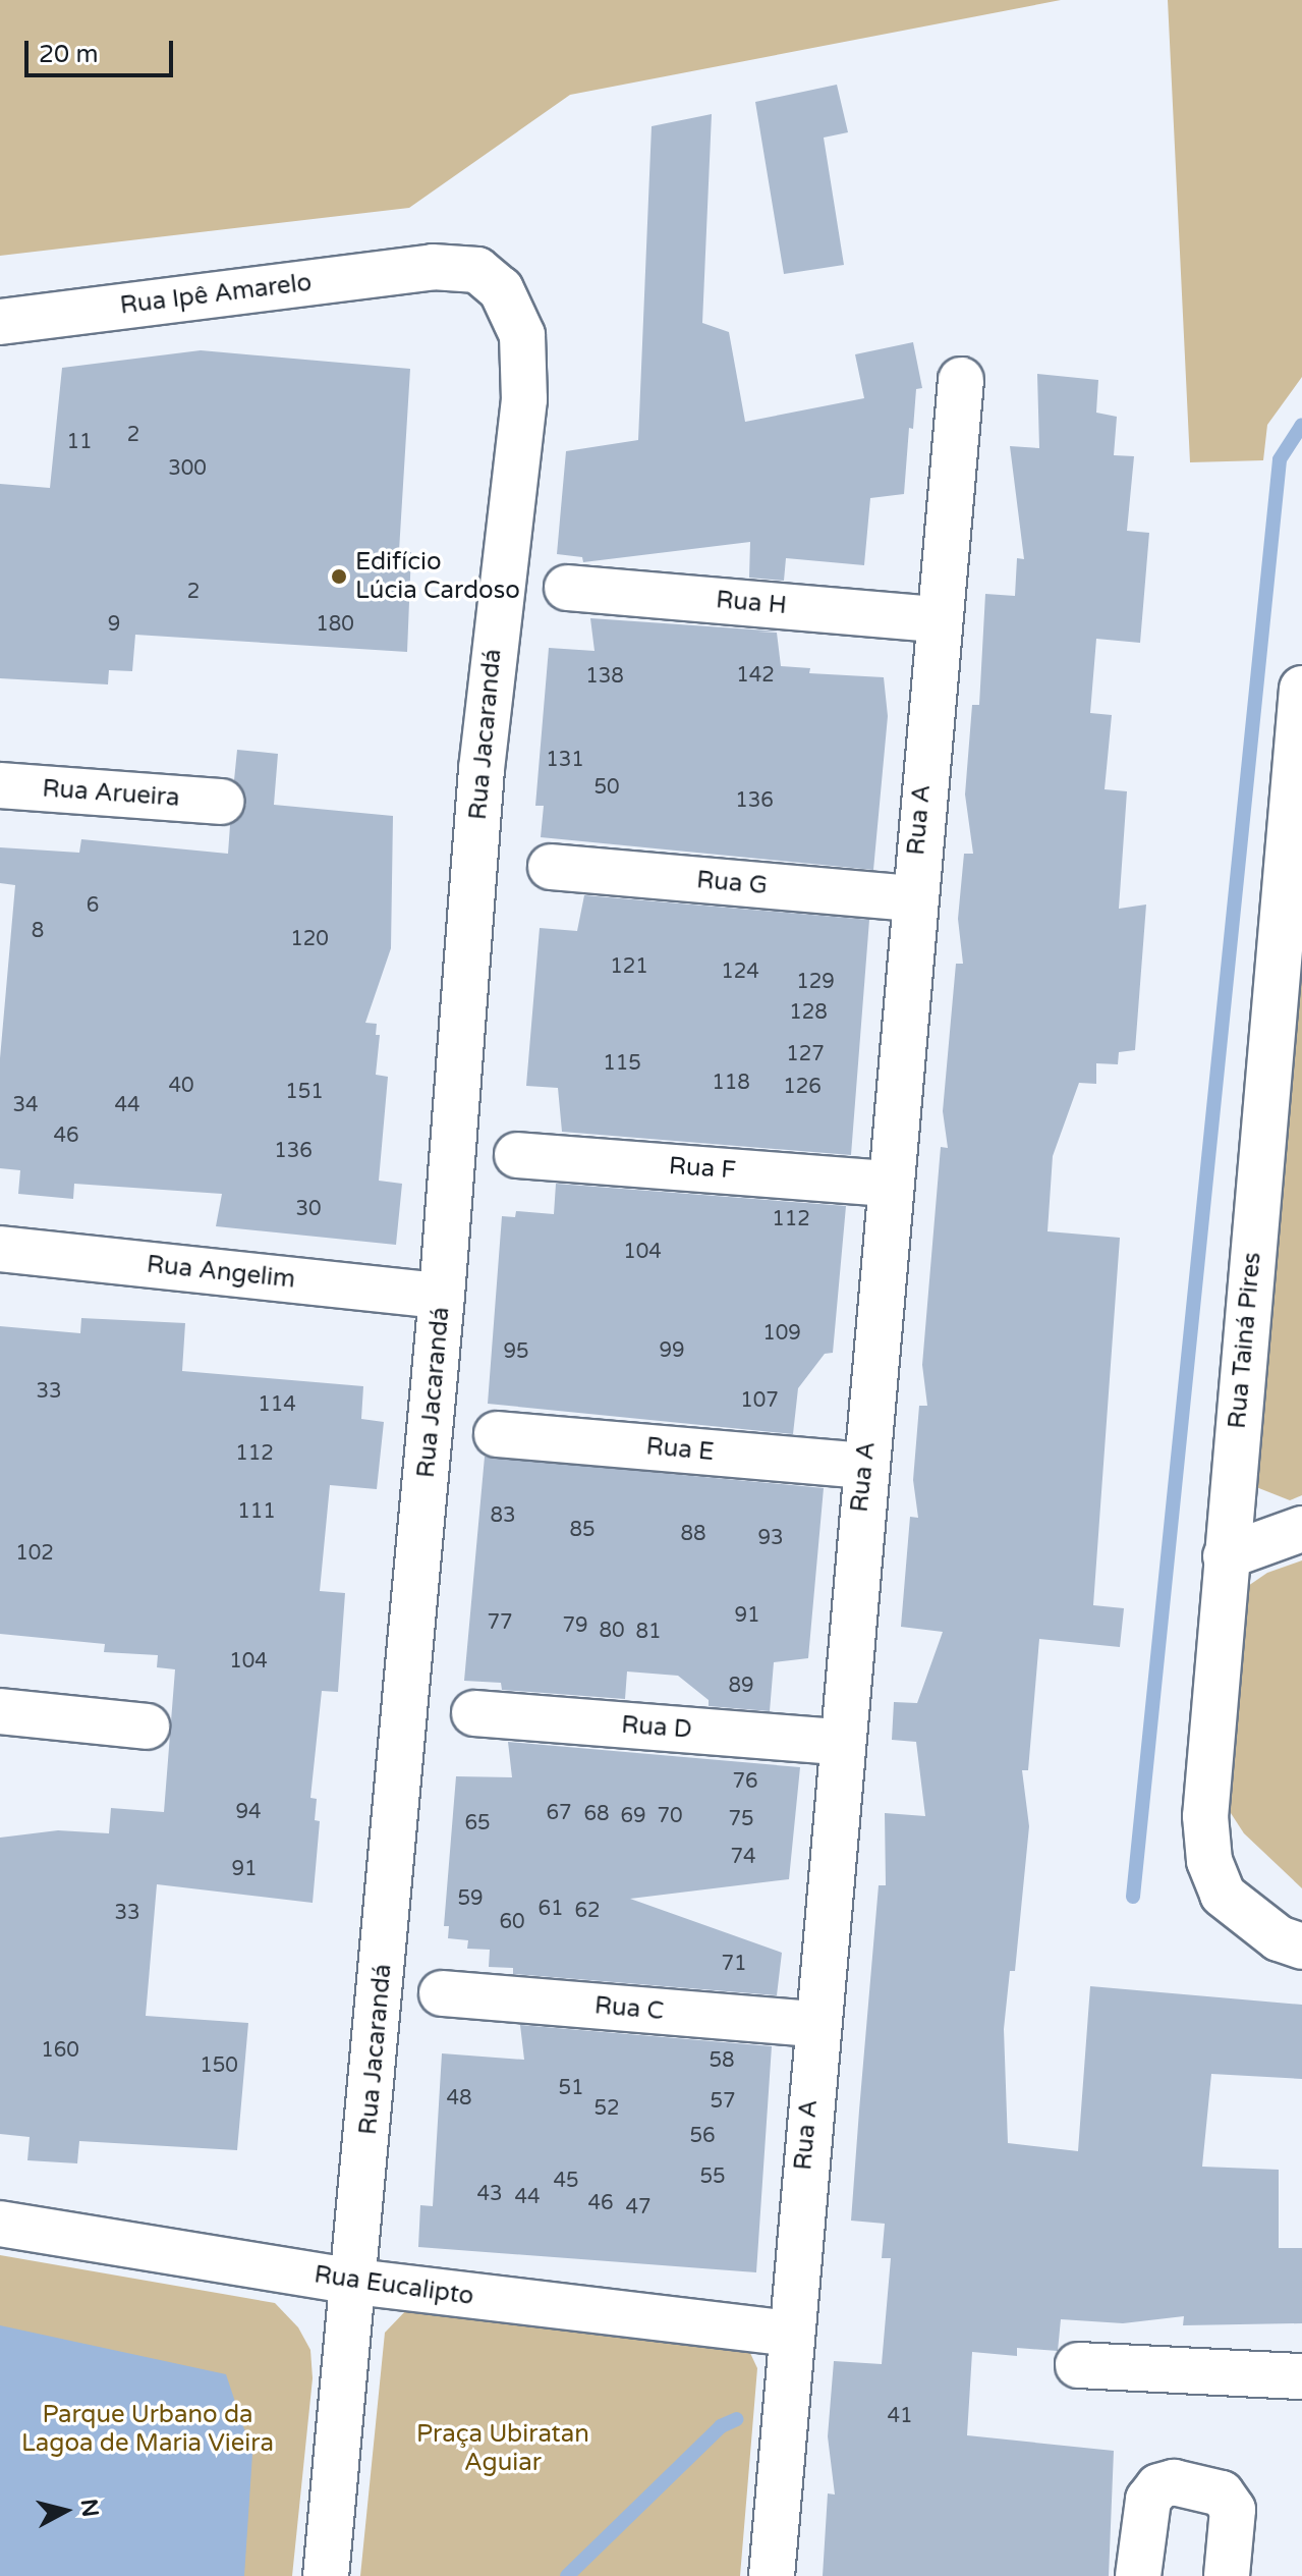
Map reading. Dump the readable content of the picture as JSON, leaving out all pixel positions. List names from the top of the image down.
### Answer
{
  "streets": {
    "street": [
      "Rua Ipê Amarelo",
      "Rua H",
      "Rua Jacarandá",
      "Rua Arueira",
      "Rua A",
      "Rua G",
      "Rua F",
      "Rua Angelim",
      "Rua Tainá Pires",
      "Rua E",
      "Rua D",
      "Rua C",
      "Rua Eucalipto"
    ]
  },
  "crossings": [
    ["Rua Ipê Amarelo", "Rua Jacarandá"],
    ["Rua H", "Rua A"],
    ["Rua Jacarandá", "Rua Angelim"],
    ["Rua Jacarandá", "Rua Eucalipto"],
    ["Rua A", "Rua G"],
    ["Rua A", "Rua F"],
    ["Rua A", "Rua E"],
    ["Rua A", "Rua D"],
    ["Rua A", "Rua C"],
    ["Rua A", "Rua Eucalipto"]
  ],
  "parks": ["Parque Urbano da Lagoa de Maria Vieira", "Praça Ubiratan Aguiar"],
  "places": ["Edifício Lúcia Cardoso"],
  "house_numbers": [
    "2",
    "11",
    "300",
    "2",
    "9",
    "180",
    "142",
    "138",
    "131",
    "50",
    "136",
    "6",
    "8",
    "120",
    "121",
    "124",
    "129",
    "128",
    "127",
    "115",
    "118",
    "40",
    "126",
    "151",
    "34",
    "44",
    "46",
    "136",
    "30",
    "112",
    "104",
    "109",
    "99",
    "95",
    "33",
    "107",
    "114",
    "112",
    "111",
    "83",
    "85",
    "88",
    "93",
    "102",
    "91",
    "77",
    "79",
    "80",
    "81",
    "104",
    "89",
    "76",
    "94",
    "67",
    "68",
    "69",
    "70",
    "75",
    "65",
    "74",
    "91",
    "59",
    "61",
    "62",
    "33",
    "60",
    "71",
    "160",
    "58",
    "150",
    "51",
    "48",
    "57",
    "52",
    "56",
    "55",
    "45",
    "43",
    "44",
    "46",
    "47",
    "41"
  ],
  "scale_bar": "20 m",
  "north": "right"
}
